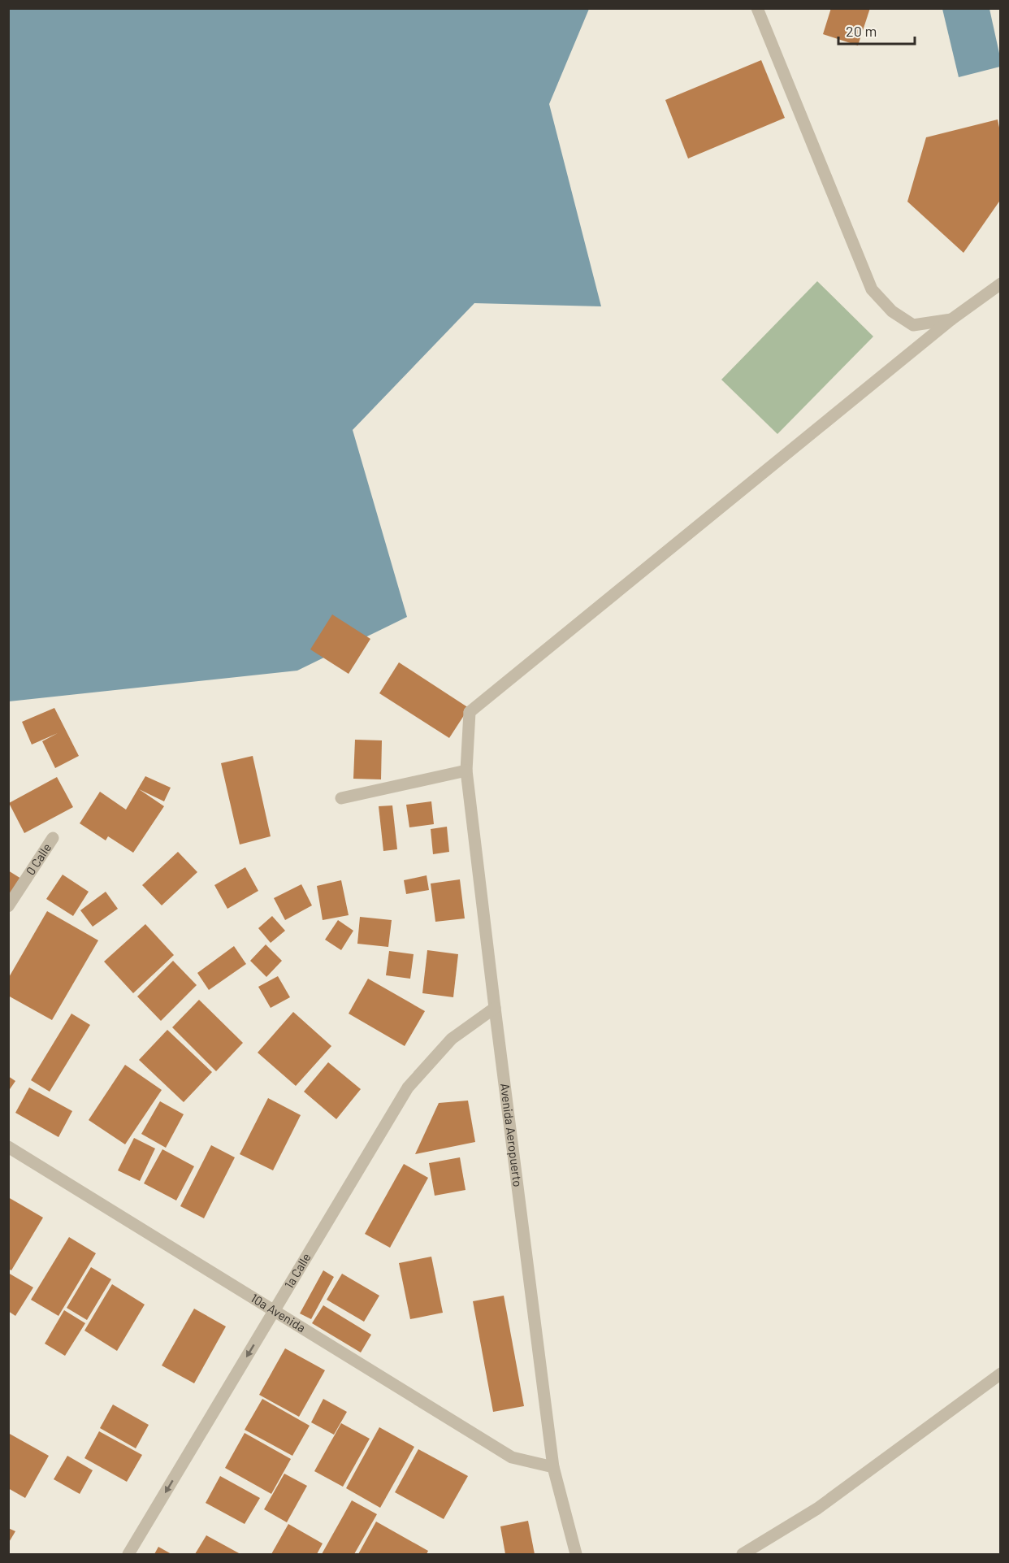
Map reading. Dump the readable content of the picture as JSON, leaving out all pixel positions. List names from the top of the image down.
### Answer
{
  "streets": {
    "street": [
      "0 Calle",
      "Avenida Aeropuerto",
      "1a Calle",
      "10a Avenida"
    ]
  },
  "crossings": [
    ["Avenida Aeropuerto", "1a Calle"],
    ["Avenida Aeropuerto", "10a Avenida"],
    ["1a Calle", "10a Avenida"]
  ],
  "one_way": ["1a Calle"],
  "scale_bar": "20 m"
}
